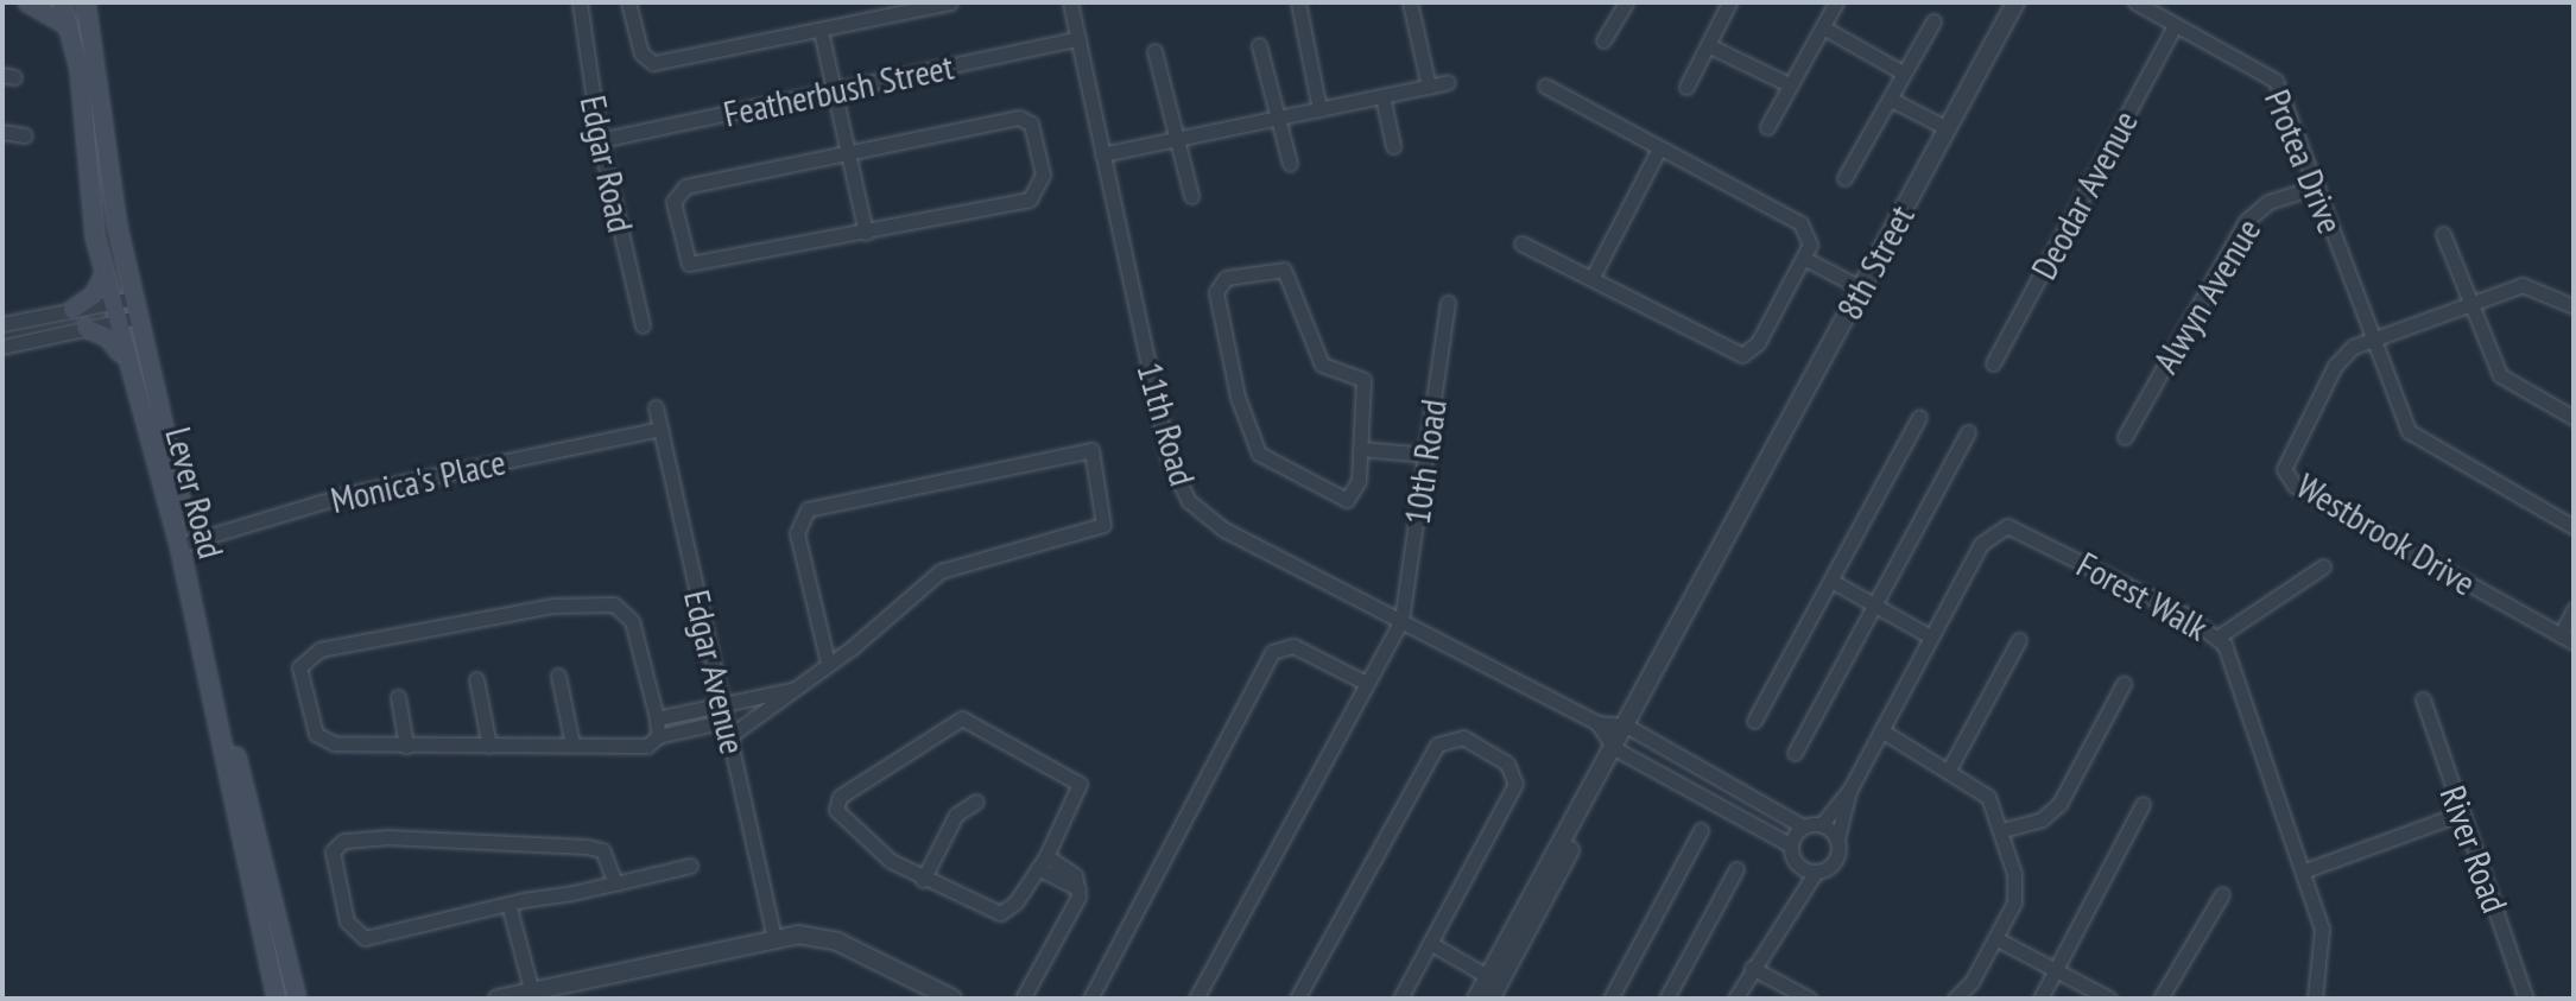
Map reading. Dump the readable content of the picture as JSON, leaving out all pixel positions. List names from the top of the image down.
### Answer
{
  "streets": {
    "main road": ["Lever Road"],
    "street": [
      "Featherbush Street",
      "Protea Drive",
      "Edgar Road",
      "Deodar Avenue",
      "8th Street",
      "Alwyn Avenue",
      "11th Road",
      "10th Road",
      "Monica's Place",
      "Westbrook Drive",
      "Forest Walk",
      "Edgar Avenue",
      "River Road"
    ]
  },
  "crossings": [
    ["Featherbush Street", "Edgar Road"],
    ["Featherbush Street", "11th Road"],
    ["Protea Drive", "Deodar Avenue"],
    ["Protea Drive", "Alwyn Avenue"],
    ["Protea Drive", "Westbrook Drive"],
    ["8th Street", "11th Road"],
    ["11th Road", "10th Road"],
    ["Monica's Place", "Lever Road"],
    ["Monica's Place", "Edgar Avenue"]
  ]
}
